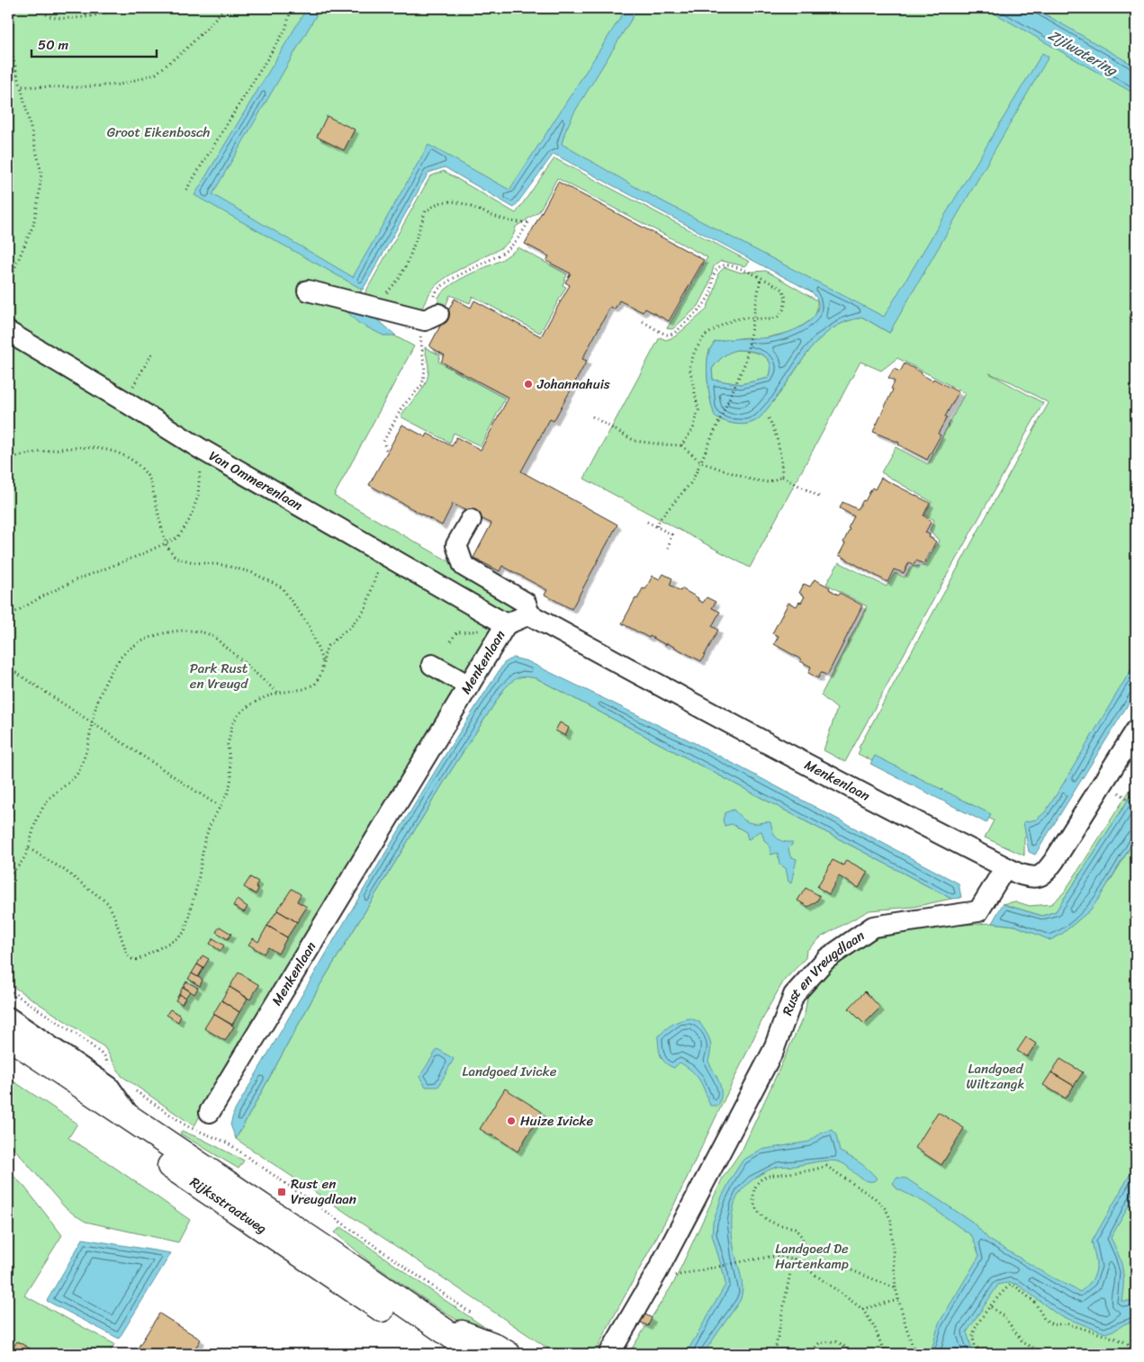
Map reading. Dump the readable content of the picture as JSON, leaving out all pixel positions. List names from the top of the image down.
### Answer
{
  "streets": {
    "main road": ["Rijksstraatweg"],
    "street": ["Van Ommerenlaan", "Menkenlaan", "Rust en Vreugdlaan"]
  },
  "crossings": [
    ["Van Ommerenlaan", "Menkenlaan"],
    ["Menkenlaan", "Rust en Vreugdlaan"]
  ],
  "water": ["Zijlwatering"],
  "parks": [
    "Groot Eikenbosch",
    "Park Rust en Vreugd",
    "Landgoed Wiltzangk",
    "Landgoed Ivicke",
    "Landgoed De Hartenkamp"
  ],
  "places": {
    "other": ["Johannahuis", "Huize Ivicke"],
    "transit": ["Rust en Vreugdlaan"]
  },
  "scale_bar": "50 m"
}
